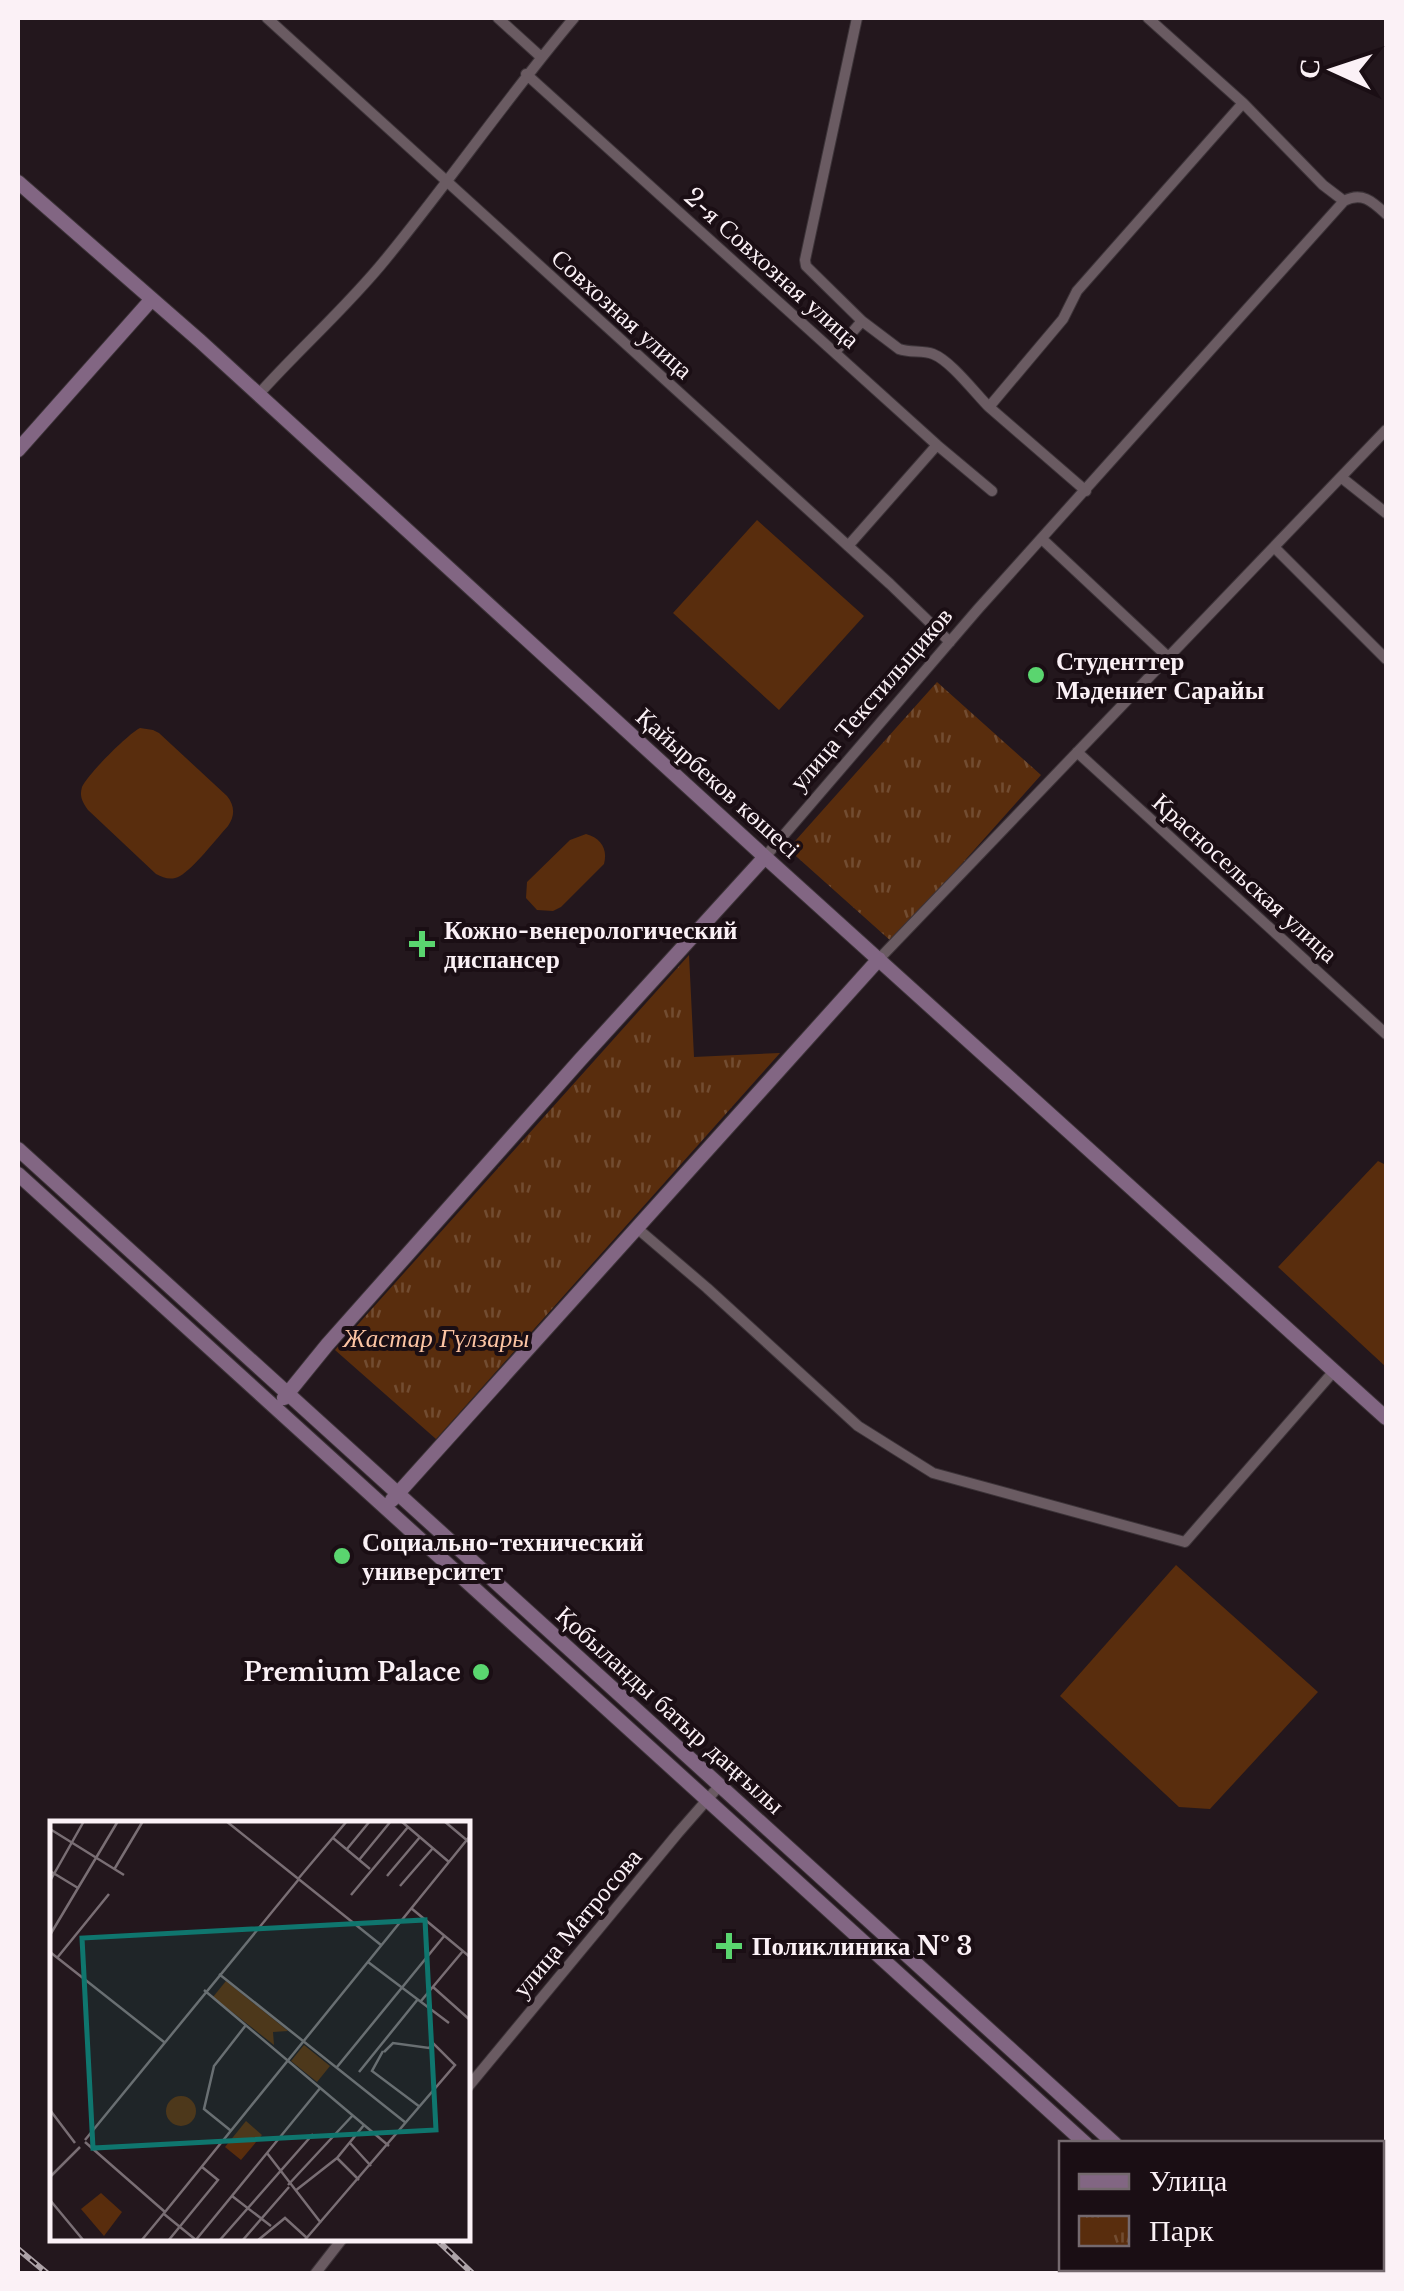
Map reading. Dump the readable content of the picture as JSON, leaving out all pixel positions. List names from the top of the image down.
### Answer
{
  "streets": {
    "street": [
      "2-я Совхозная улица",
      "Совхозная улица",
      "улица Текстильщиков",
      "Қайырбеков көшесі",
      "Красносельская улица",
      "Қобыланды батыр даңғылы",
      "улица Матросова"
    ]
  },
  "crossings": [
    ["Совхозная улица", "улица Текстильщиков"],
    ["улица Текстильщиков", "Қайырбеков көшесі"],
    ["улица Текстильщиков", "Қобыланды батыр даңғылы"],
    ["Қобыланды батыр даңғылы", "улица Матросова"]
  ],
  "parks": ["Жастар Гүлзары"],
  "places": {
    "other": ["Студенттер Мәдениет Сарайы", "Социально-технический университет", "Premium Palace"],
    "health": ["Кожно-венерологический диспансер", "Поликлиника № 3"]
  },
  "legend": ["Улица", "Парк"],
  "north": "left"
}
